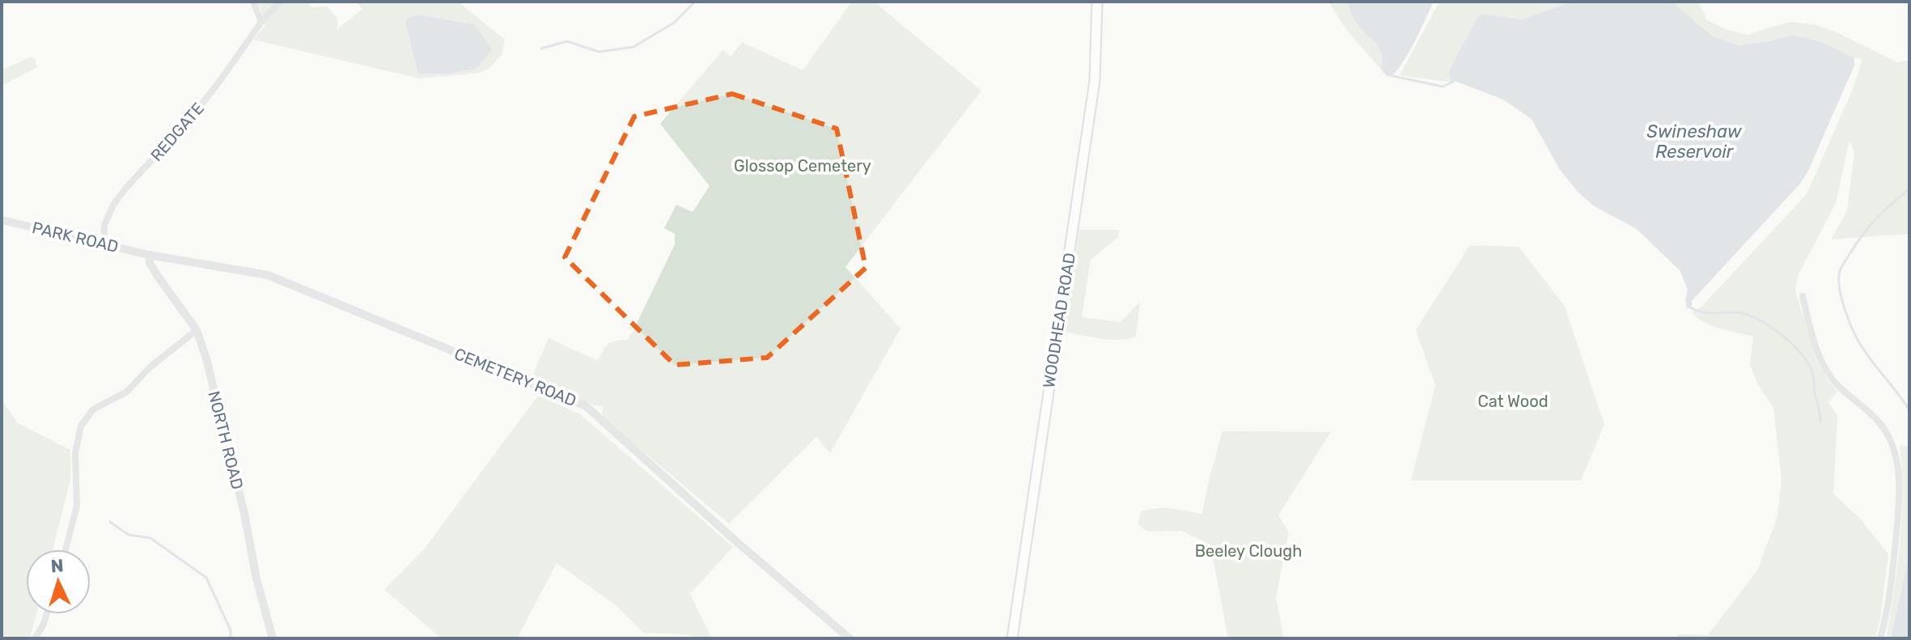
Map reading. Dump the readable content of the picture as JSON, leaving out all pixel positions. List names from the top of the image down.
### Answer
{
  "streets": {
    "main road": ["WOODHEAD ROAD"],
    "street": [
      "REDGATE",
      "PARK ROAD",
      "CEMETERY ROAD",
      "NORTH ROAD"
    ]
  },
  "crossings": [
    ["REDGATE", "PARK ROAD"],
    ["PARK ROAD", "CEMETERY ROAD"],
    ["PARK ROAD", "NORTH ROAD"],
    ["CEMETERY ROAD", "NORTH ROAD"]
  ],
  "water": ["Swineshaw Reservoir"],
  "parks": ["Glossop Cemetery", "Cat Wood", "Beeley Clough"],
  "north": "top"
}
